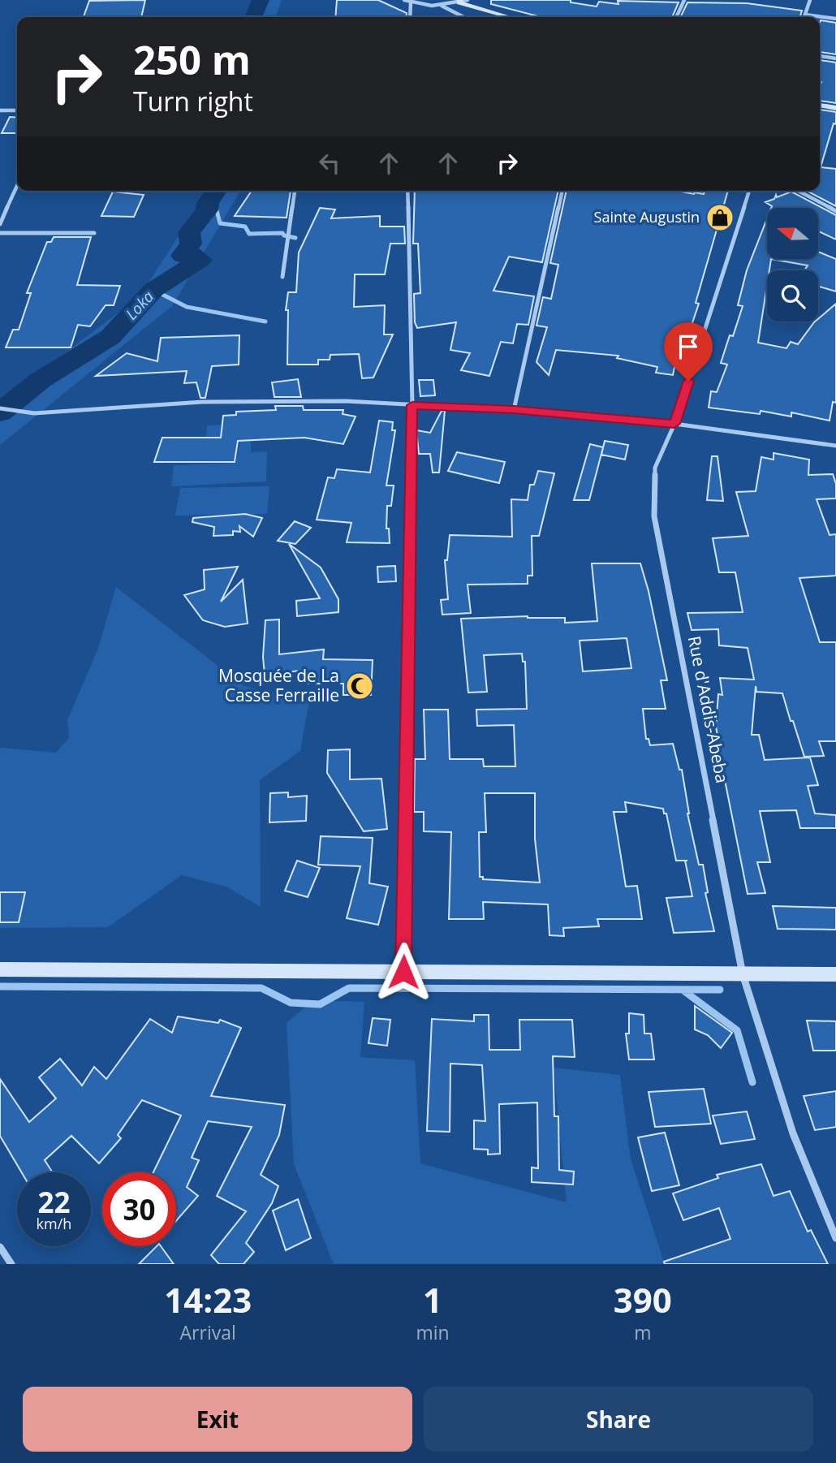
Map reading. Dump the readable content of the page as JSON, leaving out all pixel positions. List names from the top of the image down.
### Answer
{
  "streets": {
    "street": ["Rue d'Addis-Abeba"]
  },
  "water": ["Loka"],
  "places": {
    "shop": ["Sainte Augustin"],
    "mosque": ["Mosquée de La Casse Ferraille"]
  },
  "north": "left",
  "page": {
    "turn": ["250 m", "Turn right"],
    "speed": "22 km/h",
    "limit": "30",
    "eta": [
      "14:23",
      "Arrival",
      "1",
      "min",
      "390",
      "m"
    ],
    "buttons": ["Exit", "Share"]
  }
}
